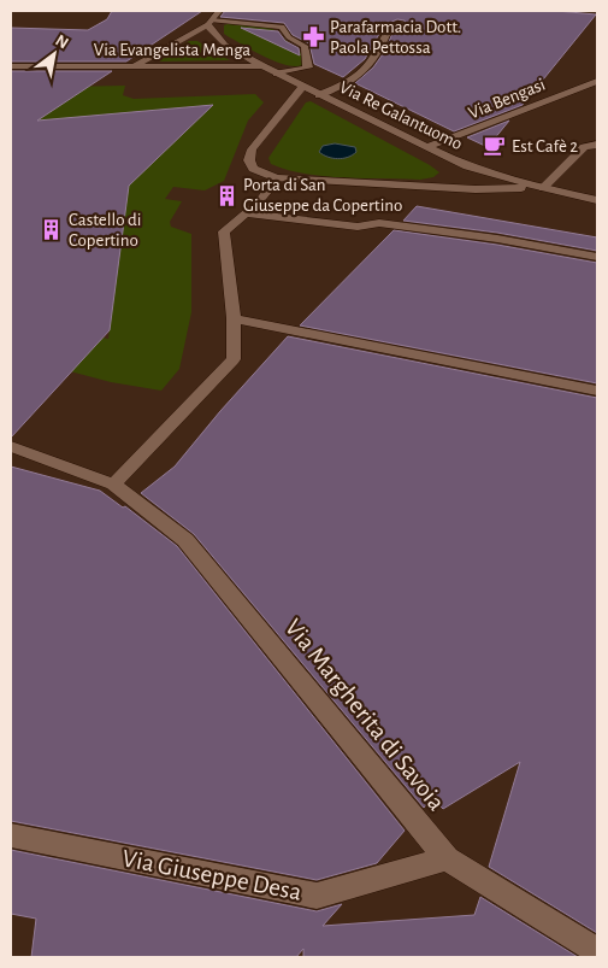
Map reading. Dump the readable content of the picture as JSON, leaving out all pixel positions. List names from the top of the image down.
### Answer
{
  "streets": {
    "street": [
      "Via Evangelista Menga",
      "Via Bengasi",
      "Via Re Galantuomo",
      "Via Margherita di Savoia",
      "Via Giuseppe Desa"
    ]
  },
  "crossings": [
    ["Via Evangelista Menga", "Via Re Galantuomo"],
    ["Via Bengasi", "Via Re Galantuomo"],
    ["Via Margherita di Savoia", "Via Giuseppe Desa"]
  ],
  "places": {
    "pharmacy": ["Parafarmacia Dott. Paola Pettossa"],
    "cafe": ["Est Cafè 2"],
    "building": ["Porta di San Giuseppe da Copertino", "Castello di Copertino"]
  },
  "north": "top right"
}
